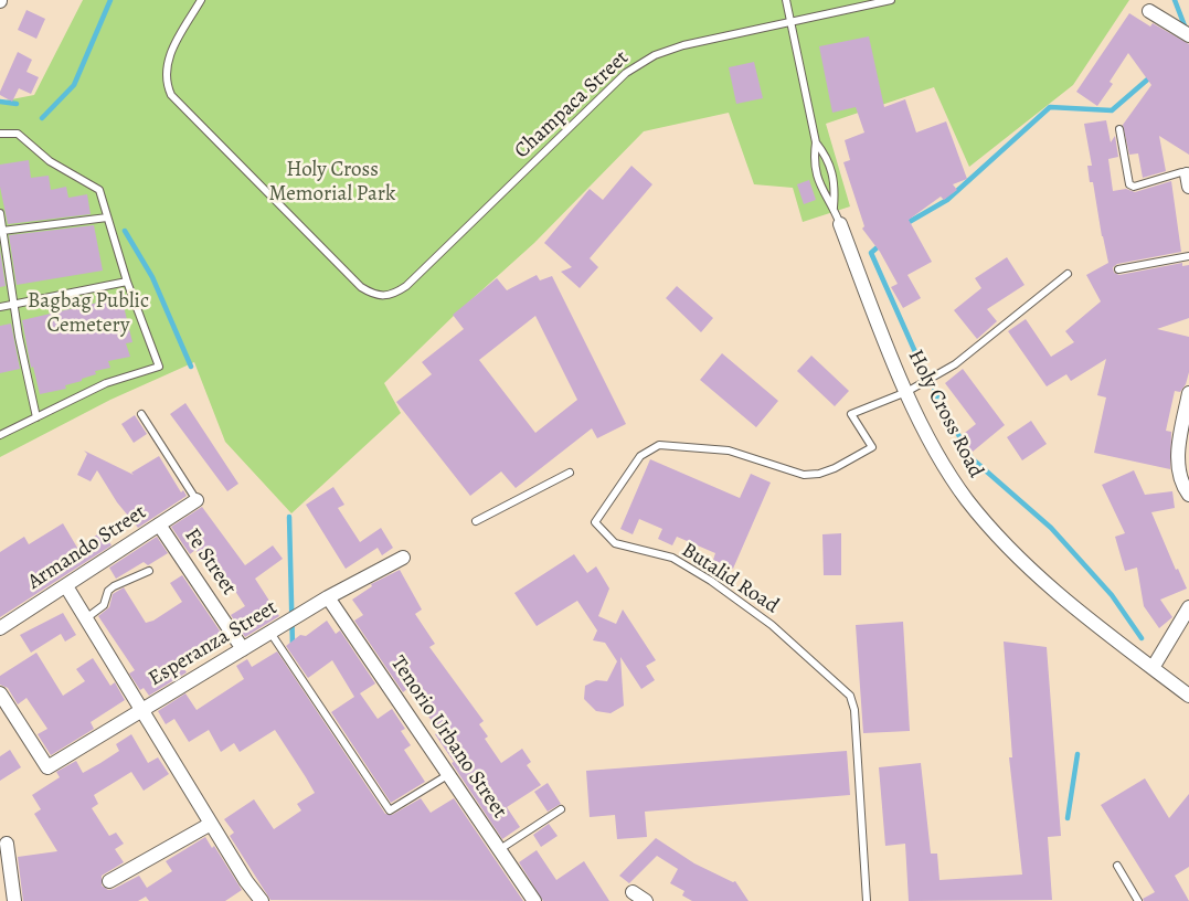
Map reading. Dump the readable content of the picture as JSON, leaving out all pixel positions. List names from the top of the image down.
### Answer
{
  "streets": {
    "street": [
      "Holy Cross Road",
      "Armando Street",
      "Fe Street",
      "Esperanza Street",
      "Tenorio Urbano Street"
    ],
    "lane": ["Champaca Street", "Butalid Road"]
  },
  "crossings": [
    ["Holy Cross Road", "Butalid Road"],
    ["Armando Street", "Fe Street"],
    ["Fe Street", "Esperanza Street"],
    ["Esperanza Street", "Tenorio Urbano Street"]
  ],
  "parks": ["Holy Cross Memorial Park", "Bagbag Public Cemetery"]
}
